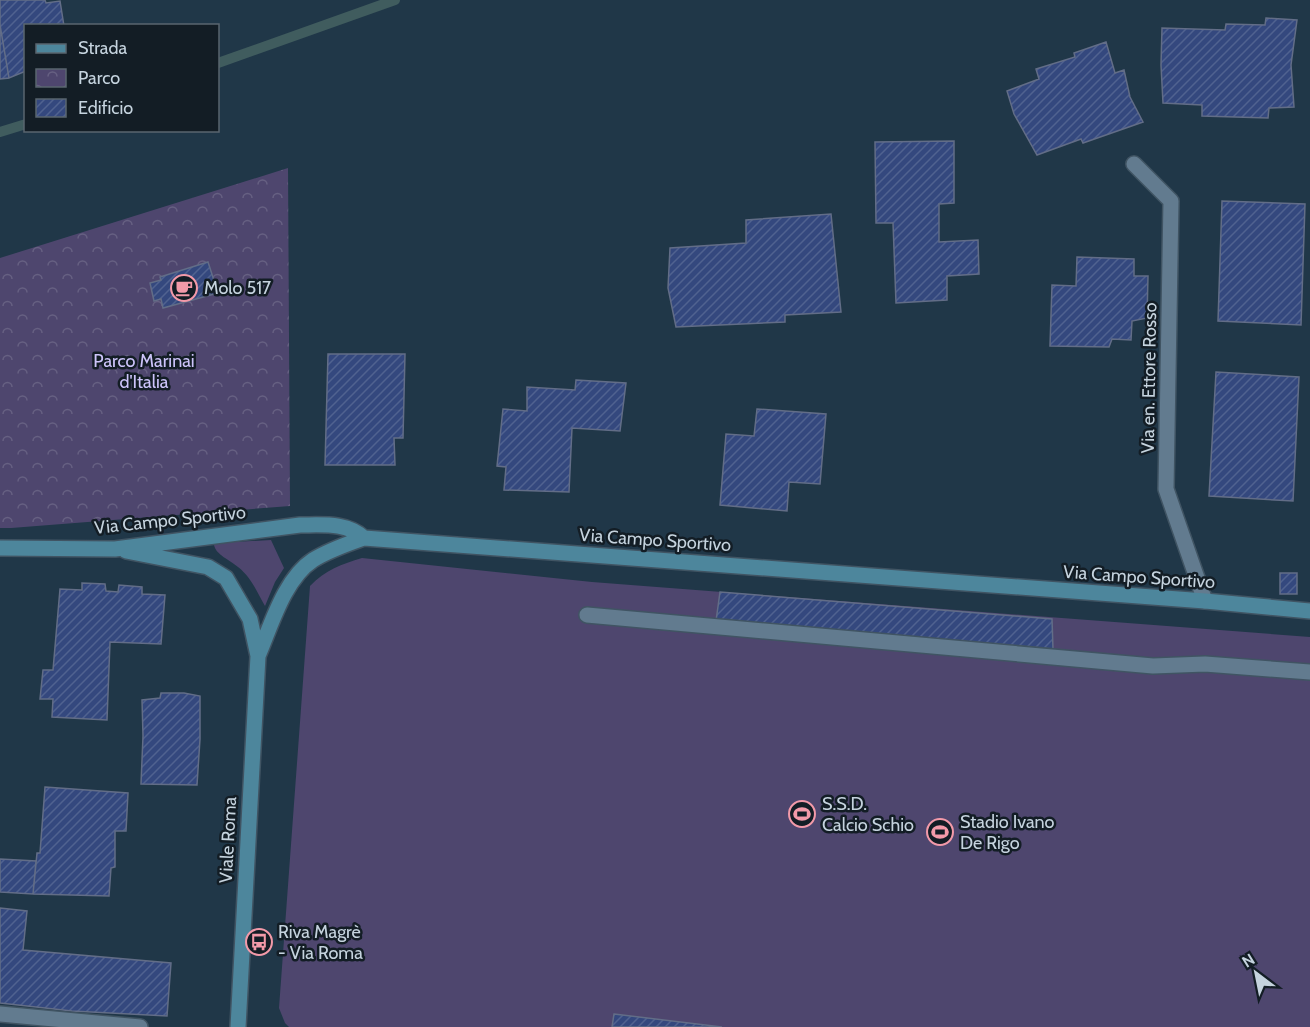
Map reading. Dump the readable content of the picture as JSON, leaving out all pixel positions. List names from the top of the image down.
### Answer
{
  "streets": {
    "street": ["Via en. Ettore Rosso", "Via Campo Sportivo", "Viale Roma"]
  },
  "crossings": [
    ["Via en. Ettore Rosso", "Via Campo Sportivo"]
  ],
  "parks": ["Parco Marinai d'Italia"],
  "places": {
    "cafe": ["Molo 517"],
    "sports": ["S.S.D. Calcio Schio", "Stadio Ivano De Rigo"],
    "bus stop": ["Riva Magrè - Via Roma"]
  },
  "legend": ["Strada", "Parco", "Edificio"],
  "north": "top left"
}
